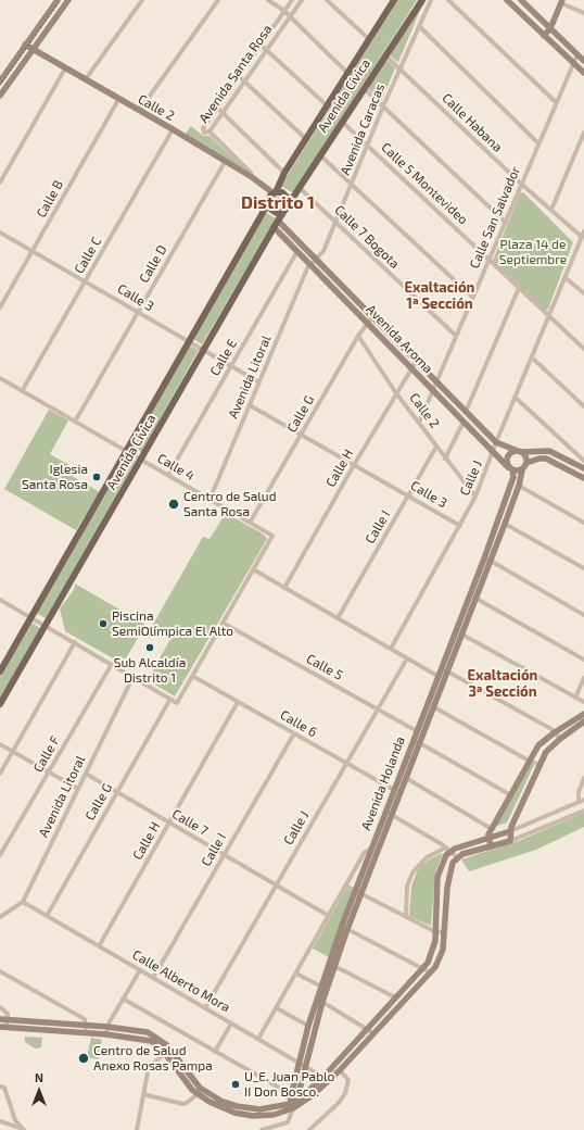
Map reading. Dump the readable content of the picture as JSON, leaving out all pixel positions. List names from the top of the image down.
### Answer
{
  "streets": {
    "main road": ["Avenida Cívica"],
    "street": [
      "Avenida Santa Rosa",
      "Calle 2",
      "Calle Habana",
      "Avenida Caracas",
      "Calle 5 Montevideo",
      "Calle B",
      "Calle San Salvador",
      "Calle 7 Bogota",
      "Calle C",
      "Calle D",
      "Calle 3",
      "Avenida Aroma",
      "Calle E",
      "Avenida Litoral",
      "Calle G",
      "Calle 4",
      "Calle H",
      "Calle J",
      "Calle I",
      "Calle 5",
      "Calle 6",
      "Calle F",
      "Avenida Holanda",
      "Calle 7",
      "Calle Alberto Mora"
    ]
  },
  "crossings": [
    ["Avenida Cívica", "Calle 2"],
    ["Avenida Cívica", "Calle Habana"],
    ["Avenida Cívica", "Calle 5 Montevideo"],
    ["Avenida Cívica", "Calle 7 Bogota"],
    ["Avenida Cívica", "Calle 3"],
    ["Avenida Cívica", "Avenida Aroma"],
    ["Avenida Cívica", "Calle 4"],
    ["Calle 2", "Calle B"],
    ["Calle 2", "Calle San Salvador"],
    ["Calle 2", "Calle C"],
    ["Calle 2", "Calle D"],
    ["Calle 2", "Calle G"],
    ["Calle 2", "Calle H"],
    ["Calle 2", "Calle J"],
    ["Calle 2", "Calle I"],
    ["Calle Habana", "Avenida Caracas"],
    ["Calle Habana", "Calle San Salvador"],
    ["Calle Habana", "Calle J"],
    ["Avenida Caracas", "Calle 5 Montevideo"],
    ["Avenida Caracas", "Calle 7 Bogota"],
    ["Avenida Caracas", "Avenida Aroma"],
    ["Avenida Caracas", "Avenida Litoral"],
    ["Calle 5 Montevideo", "Calle San Salvador"],
    ["Calle 5 Montevideo", "Calle J"],
    ["Calle B", "Calle 3"],
    ["Calle San Salvador", "Calle 7 Bogota"],
    ["Calle San Salvador", "Avenida Aroma"],
    ["Calle C", "Calle 3"],
    ["Calle C", "Calle 4"],
    ["Calle D", "Calle 3"],
    ["Calle D", "Calle 4"],
    ["Calle 3", "Calle E"],
    ["Calle 3", "Avenida Litoral"],
    ["Calle 3", "Calle G"],
    ["Calle 3", "Calle H"],
    ["Calle 3", "Calle J"],
    ["Calle 3", "Calle I"],
    ["Avenida Aroma", "Calle E"],
    ["Avenida Aroma", "Avenida Litoral"],
    ["Avenida Aroma", "Calle G"],
    ["Avenida Aroma", "Calle H"],
    ["Avenida Aroma", "Calle J"],
    ["Avenida Aroma", "Avenida Holanda"],
    ["Calle E", "Calle 4"],
    ["Avenida Litoral", "Calle 4"],
    ["Avenida Litoral", "Calle 7"],
    ["Avenida Litoral", "Calle Alberto Mora"],
    ["Calle G", "Calle 4"],
    ["Calle G", "Calle 7"],
    ["Calle G", "Calle Alberto Mora"],
    ["Calle H", "Calle 6"],
    ["Calle H", "Calle 7"],
    ["Calle H", "Calle Alberto Mora"],
    ["Calle J", "Calle 5"],
    ["Calle J", "Calle 6"],
    ["Calle J", "Calle 7"],
    ["Calle J", "Calle Alberto Mora"],
    ["Calle I", "Calle 6"],
    ["Calle I", "Calle 7"],
    ["Calle I", "Calle Alberto Mora"],
    ["Calle 5", "Avenida Holanda"],
    ["Calle 6", "Avenida Holanda"],
    ["Avenida Holanda", "Calle Alberto Mora"]
  ],
  "districts": ["Distrito 1", "Exaltación 1ª Sección", "Exaltación 3ª Sección"],
  "parks": ["Plaza 14 de Septiembre"],
  "places": [
    "Iglesia Santa Rosa",
    "Centro de Salud Santa Rosa",
    "Piscina SemiOlímpica El Alto",
    "Sub Alcaldía Distrito 1",
    "Centro de Salud Anexo Rosas Pampa",
    "U_E. Juan Pablo II Don Bosco."
  ],
  "north": "top"
}
